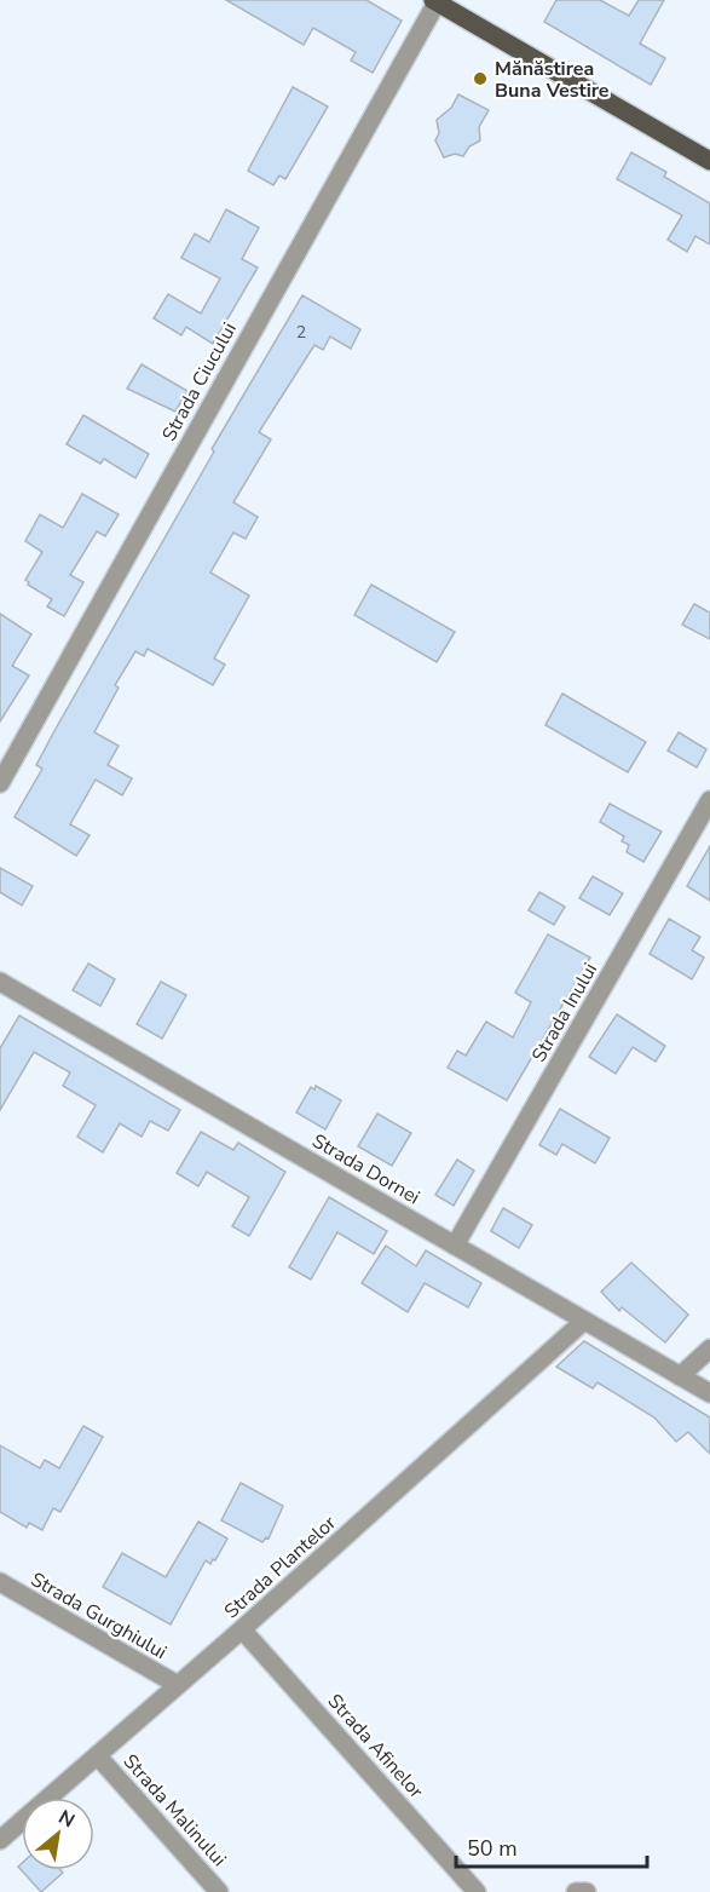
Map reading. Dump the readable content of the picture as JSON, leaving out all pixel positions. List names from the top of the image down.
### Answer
{
  "streets": {
    "street": [
      "Strada Ciucului",
      "Strada Inului",
      "Strada Dornei",
      "Strada Plantelor",
      "Strada Gurghiului",
      "Strada Afinelor",
      "Strada Malinului"
    ]
  },
  "crossings": [
    ["Strada Inului", "Strada Dornei"],
    ["Strada Dornei", "Strada Plantelor"],
    ["Strada Plantelor", "Strada Gurghiului"],
    ["Strada Plantelor", "Strada Afinelor"],
    ["Strada Plantelor", "Strada Malinului"]
  ],
  "places": ["Mănăstirea Buna Vestire"],
  "house_numbers": ["2"],
  "scale_bar": "50 m",
  "north": "top right"
}
